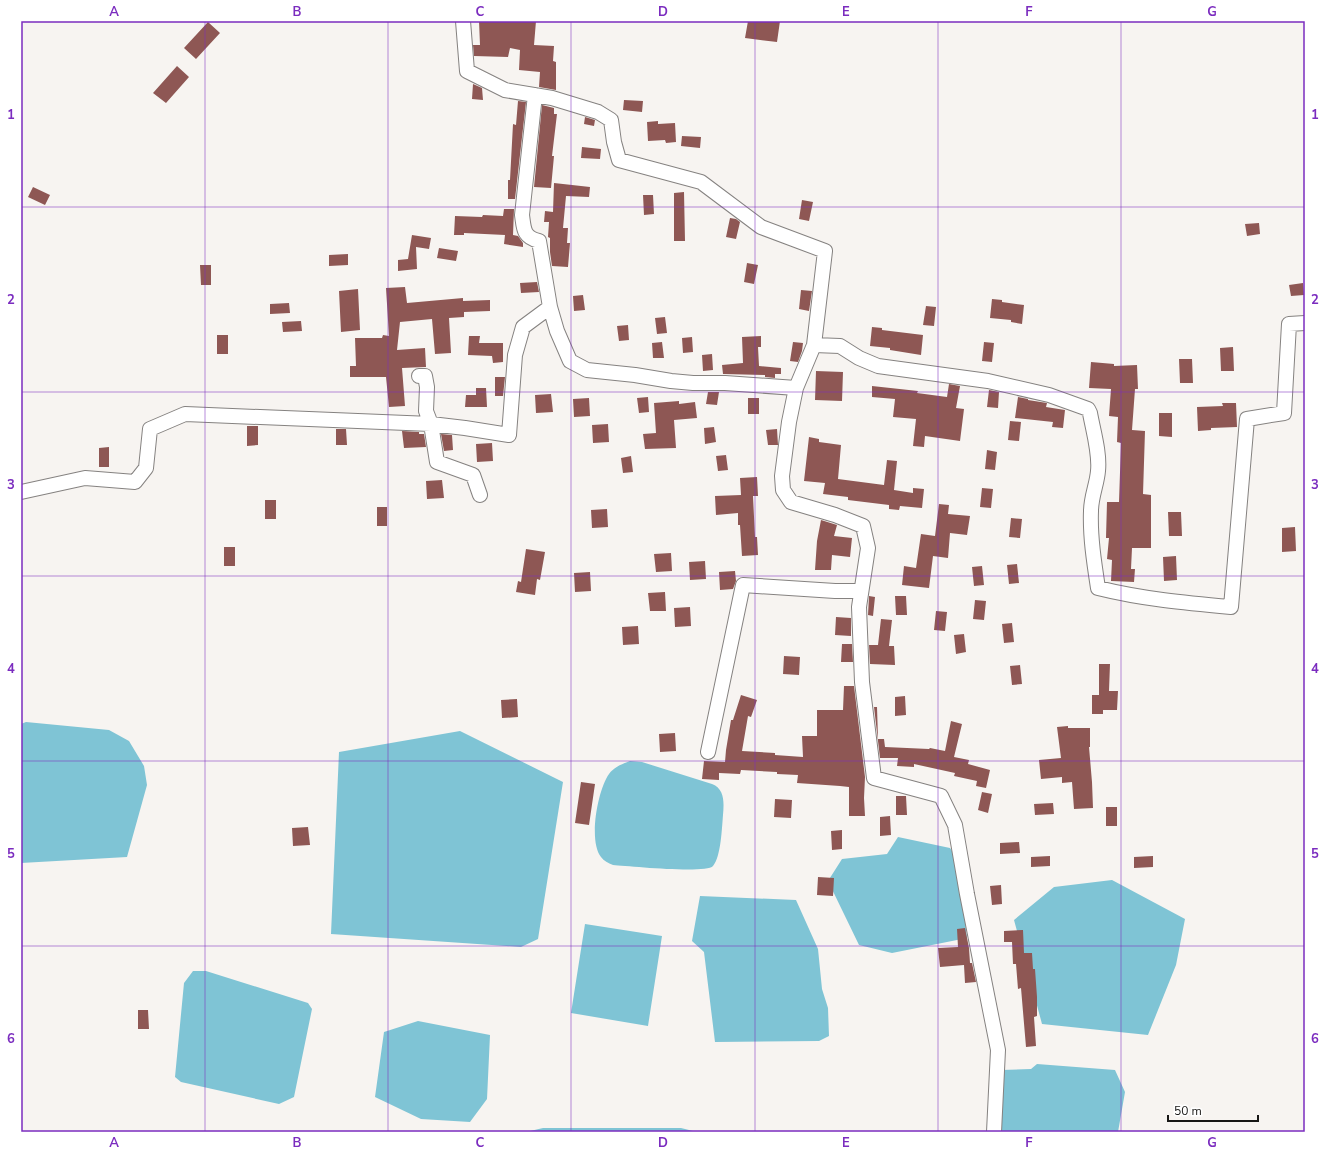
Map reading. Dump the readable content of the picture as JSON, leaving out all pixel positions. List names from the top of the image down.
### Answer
{
  "scale_bar": "50 m",
  "grid": {
    "columns": [
      "A",
      "B",
      "C",
      "D",
      "E",
      "F",
      "G"
    ],
    "rows": [
      "1",
      "2",
      "3",
      "4",
      "5",
      "6"
    ]
  }
}
